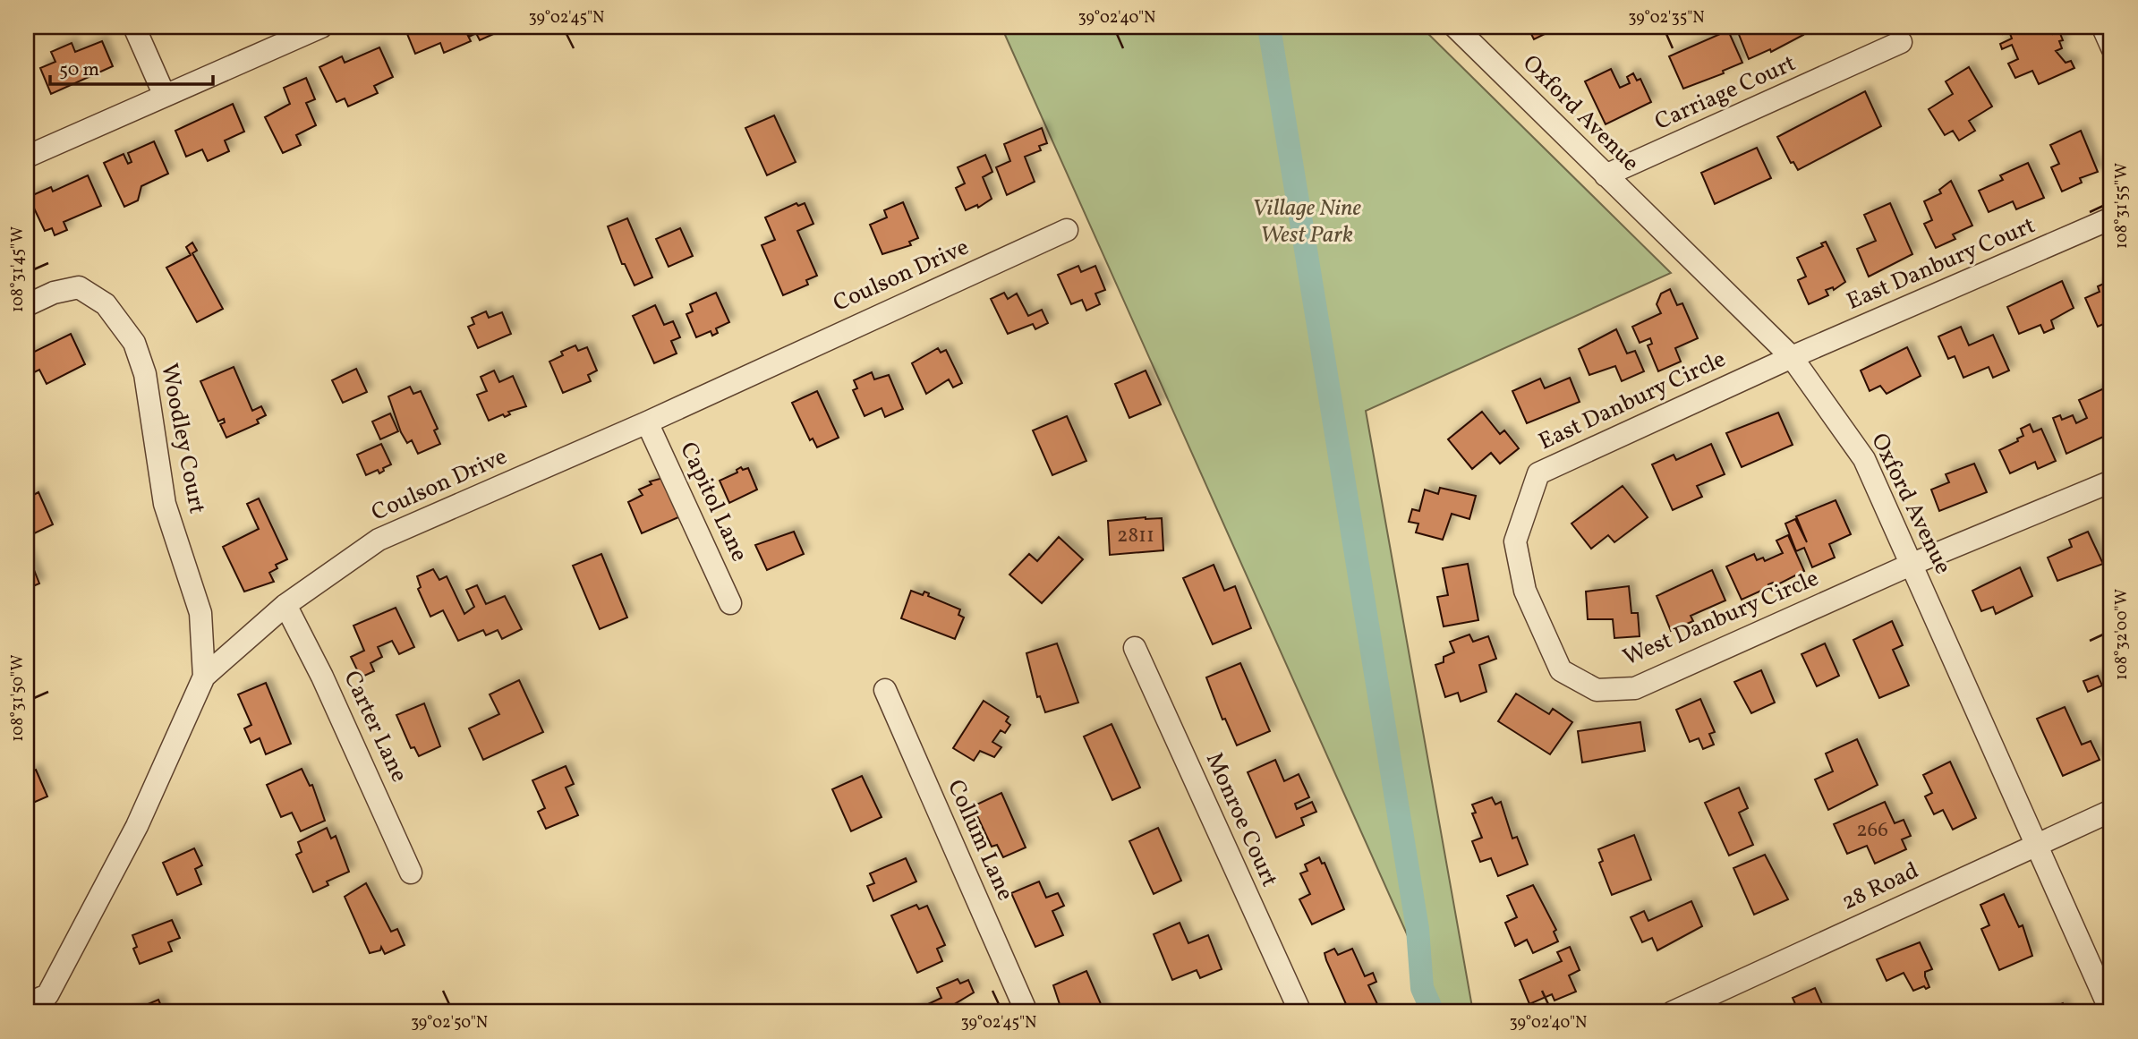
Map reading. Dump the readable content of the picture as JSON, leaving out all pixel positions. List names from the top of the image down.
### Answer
{
  "streets": {
    "street": [
      "Carriage Court",
      "Oxford Avenue",
      "East Danbury Court",
      "Coulson Drive",
      "East Danbury Circle",
      "Woodley Court",
      "Capitol Lane",
      "West Danbury Circle",
      "Carter Lane",
      "Monroe Court",
      "Collum Lane",
      "28 Road"
    ]
  },
  "crossings": [
    ["Carriage Court", "Oxford Avenue"],
    ["Oxford Avenue", "East Danbury Court"],
    ["Oxford Avenue", "East Danbury Circle"],
    ["Oxford Avenue", "West Danbury Circle"],
    ["Oxford Avenue", "28 Road"],
    ["East Danbury Court", "East Danbury Circle"],
    ["Coulson Drive", "Woodley Court"],
    ["Coulson Drive", "Capitol Lane"],
    ["Coulson Drive", "Carter Lane"],
    ["East Danbury Circle", "West Danbury Circle"]
  ],
  "parks": ["Village Nine West Park"],
  "house_numbers": ["2811", "266"],
  "scale_bar": "50 m",
  "coordinates": [
    "39°02'45\"N",
    "39°02'40\"N",
    "39°02'35\"N",
    "108°31'55\"W",
    "108°31'45\"W",
    "108°32'00\"W",
    "108°31'50\"W",
    "39°02'50\"N"
  ]
}
